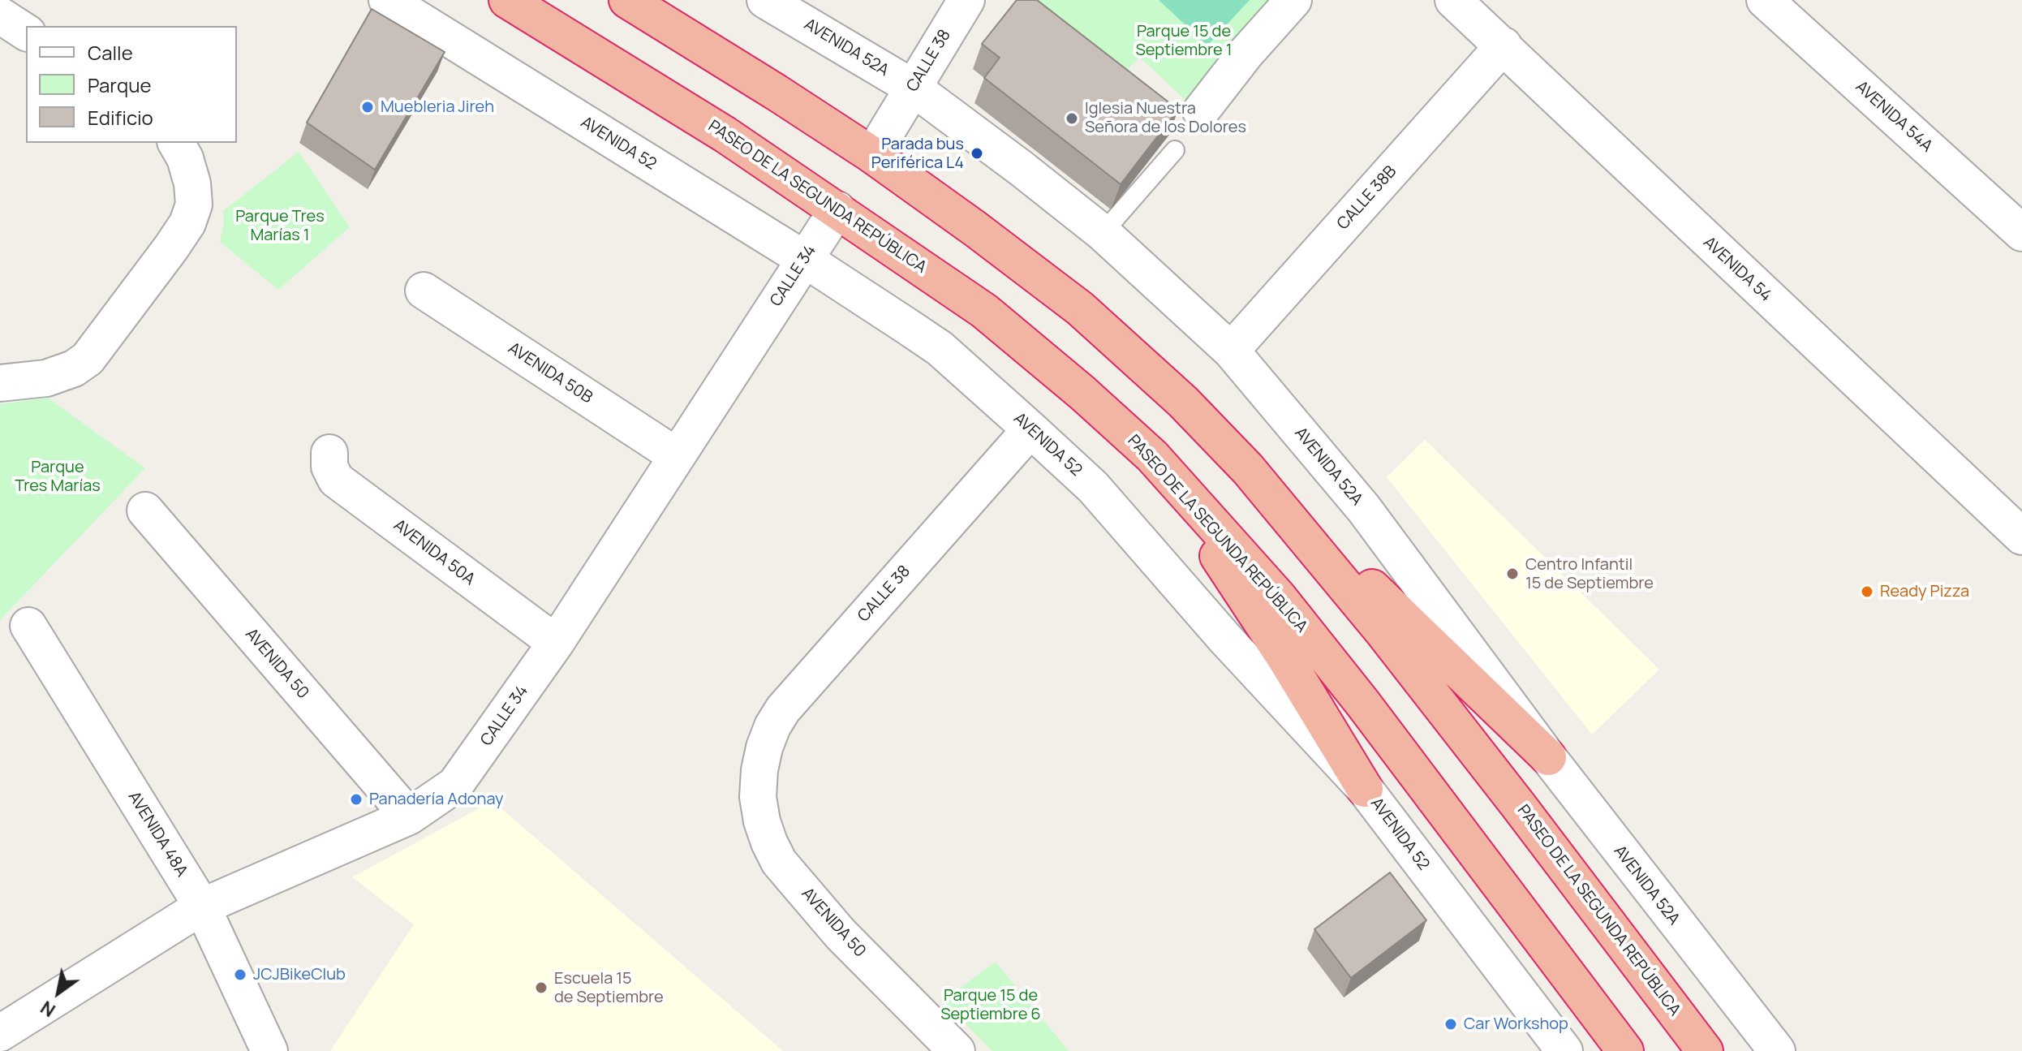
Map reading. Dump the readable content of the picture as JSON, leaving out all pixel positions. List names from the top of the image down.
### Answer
{
  "streets": {
    "highway": ["PASEO DE LA SEGUNDA REPÚBLICA"],
    "street": [
      "AVENIDA 52A",
      "CALLE 38",
      "AVENIDA 54A",
      "AVENIDA 52",
      "CALLE 38B",
      "AVENIDA 54",
      "CALLE 34",
      "AVENIDA 50B",
      "AVENIDA 50A",
      "AVENIDA 50",
      "AVENIDA 48A"
    ]
  },
  "crossings": [
    ["AVENIDA 52A", "CALLE 38"],
    ["AVENIDA 52A", "CALLE 38B"],
    ["CALLE 38", "AVENIDA 52"],
    ["CALLE 38", "PASEO DE LA SEGUNDA REPÚBLICA"],
    ["CALLE 38", "AVENIDA 50"],
    ["AVENIDA 52", "CALLE 34"],
    ["PASEO DE LA SEGUNDA REPÚBLICA", "CALLE 34"],
    ["CALLE 38B", "AVENIDA 54"],
    ["CALLE 34", "AVENIDA 50B"],
    ["CALLE 34", "AVENIDA 50A"],
    ["CALLE 34", "AVENIDA 50"],
    ["CALLE 34", "AVENIDA 48A"]
  ],
  "parks": [
    "Parque 15 de Septiembre 1",
    "Parque Tres Marías 1",
    "Parque Tres Marías",
    "Parque 15 de Septiembre 6"
  ],
  "places": [
    "Muebleria Jireh",
    "Iglesia Nuestra Señora de los Dolores",
    "Parada bus Periférica L4",
    "Centro Infantil 15 de Septiembre",
    "Ready Pizza",
    "Panadería Adonay",
    "JCJBikeClub",
    "Escuela 15 de Septiembre",
    "Car Workshop"
  ],
  "legend": ["Calle", "Parque", "Edificio"],
  "north": "bottom left"
}
